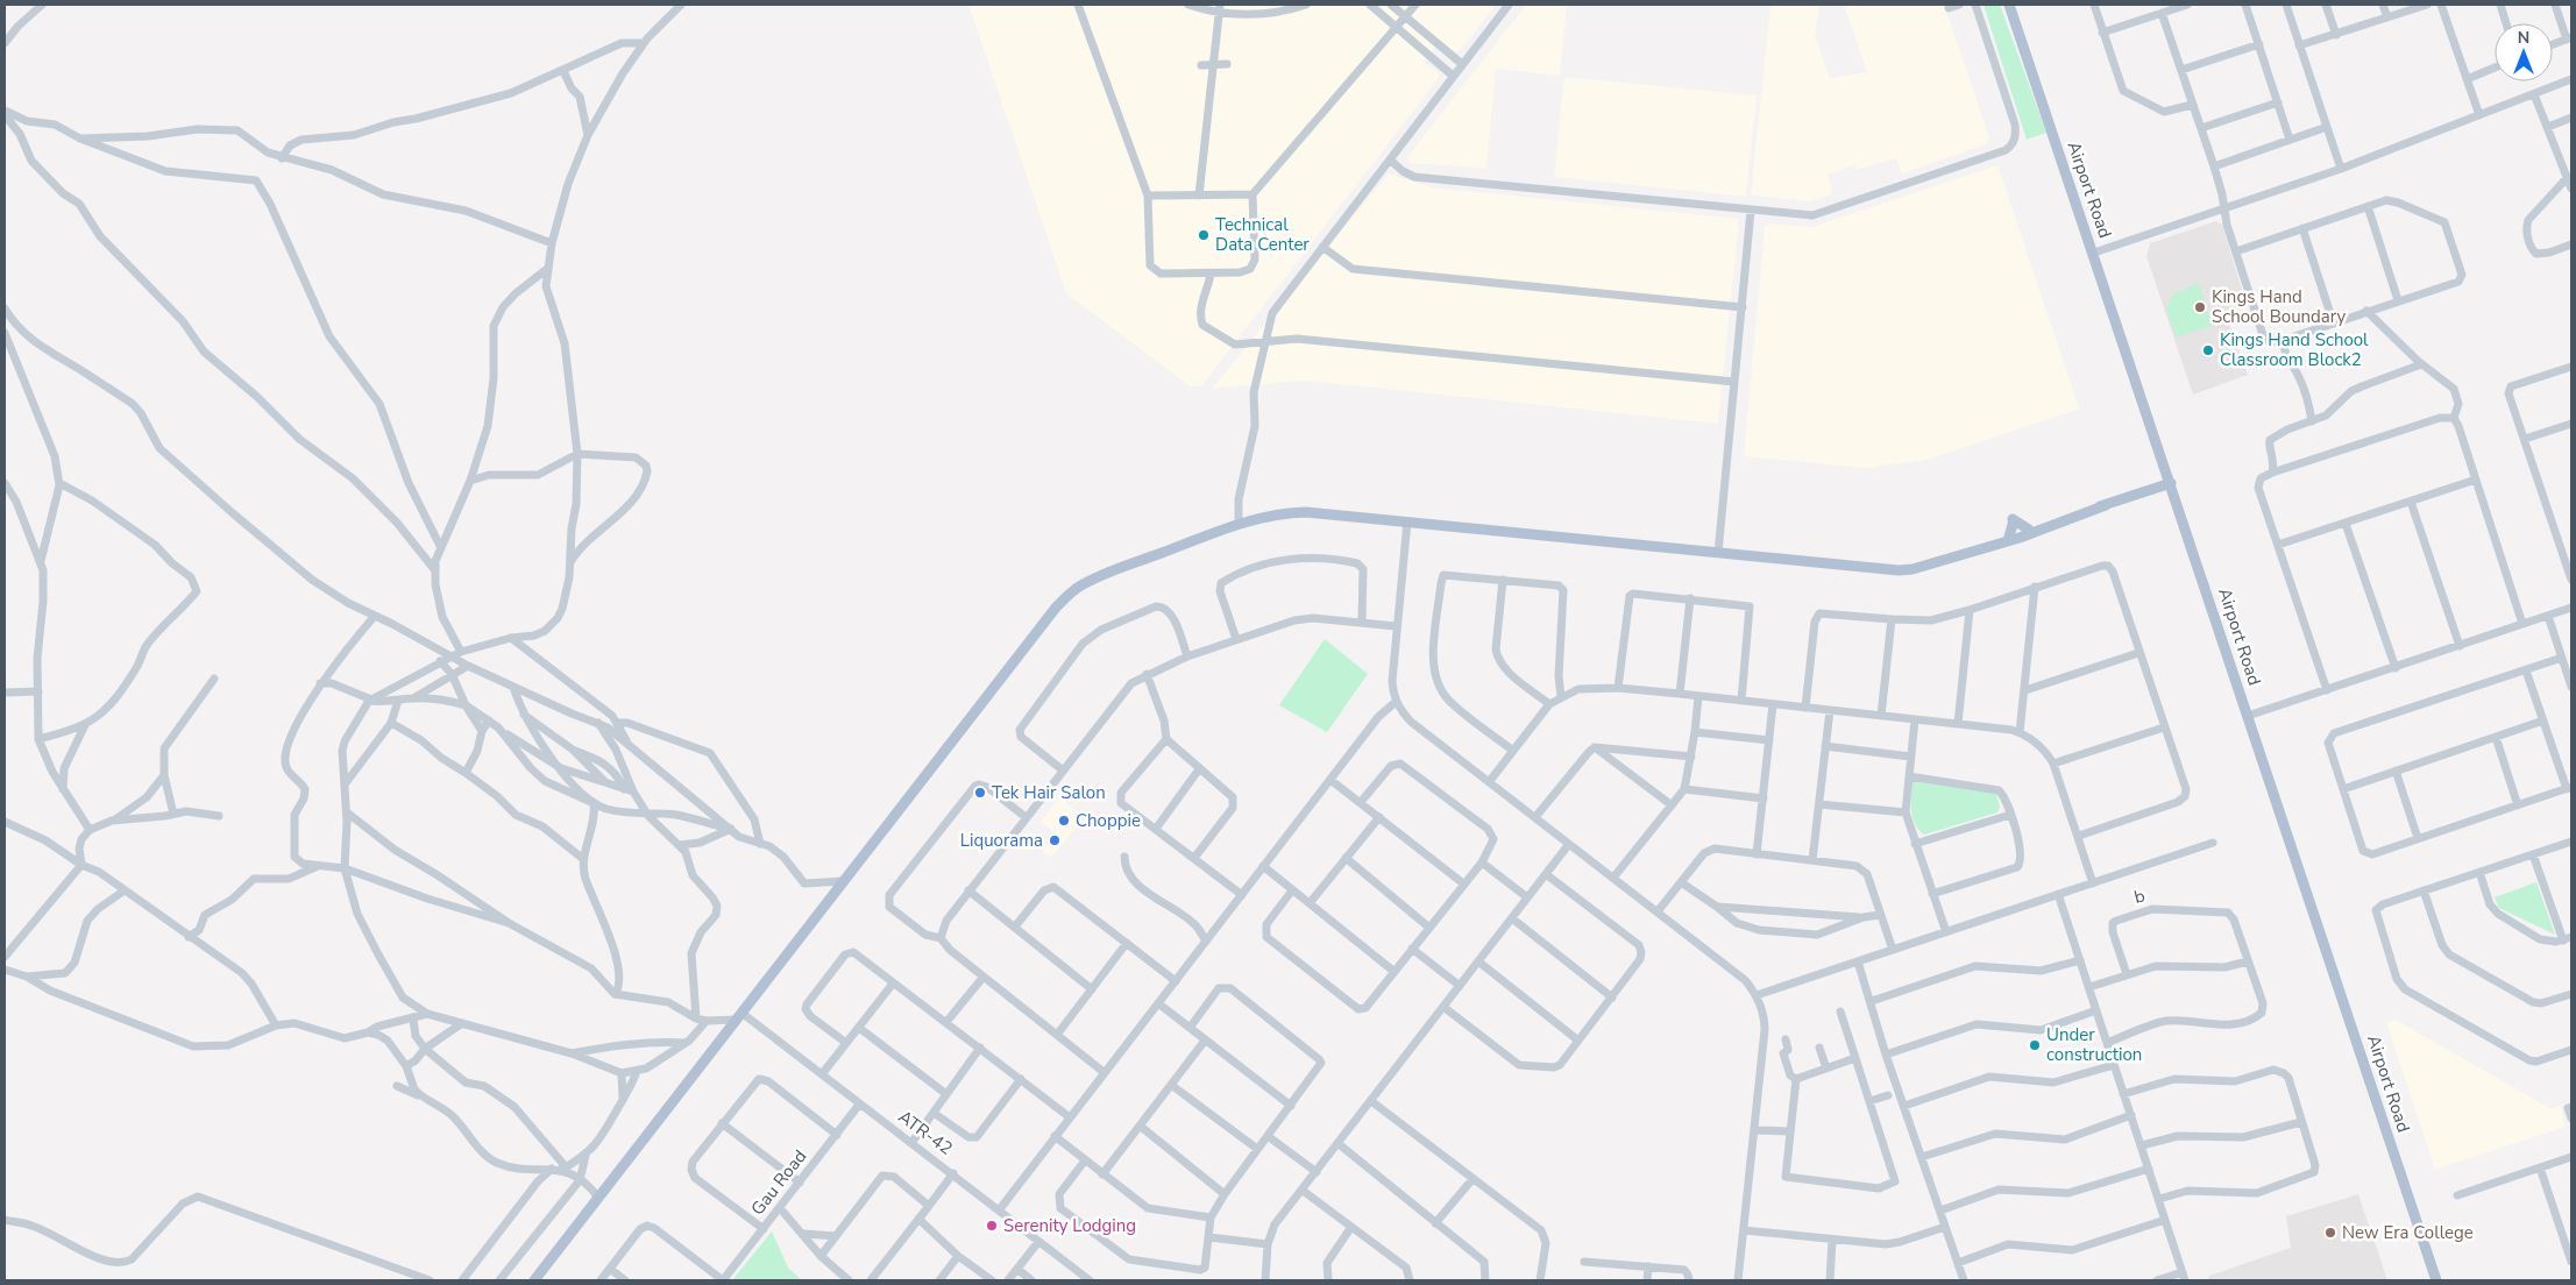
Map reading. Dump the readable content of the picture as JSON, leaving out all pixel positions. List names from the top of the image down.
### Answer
{
  "streets": {
    "main road": ["Airport Road"],
    "street": ["b", "ATR-42", "Gau Road"]
  },
  "crossings": [
    ["ATR-42", "Gau Road"]
  ],
  "places": [
    "Technical Data Center",
    "Kings Hand School Boundary",
    "Kings Hand School Classroom Block2",
    "Tek Hair Salon",
    "Choppie",
    "Liquorama",
    "Under construction",
    "Serenity Lodging",
    "New Era College"
  ],
  "north": "top"
}
